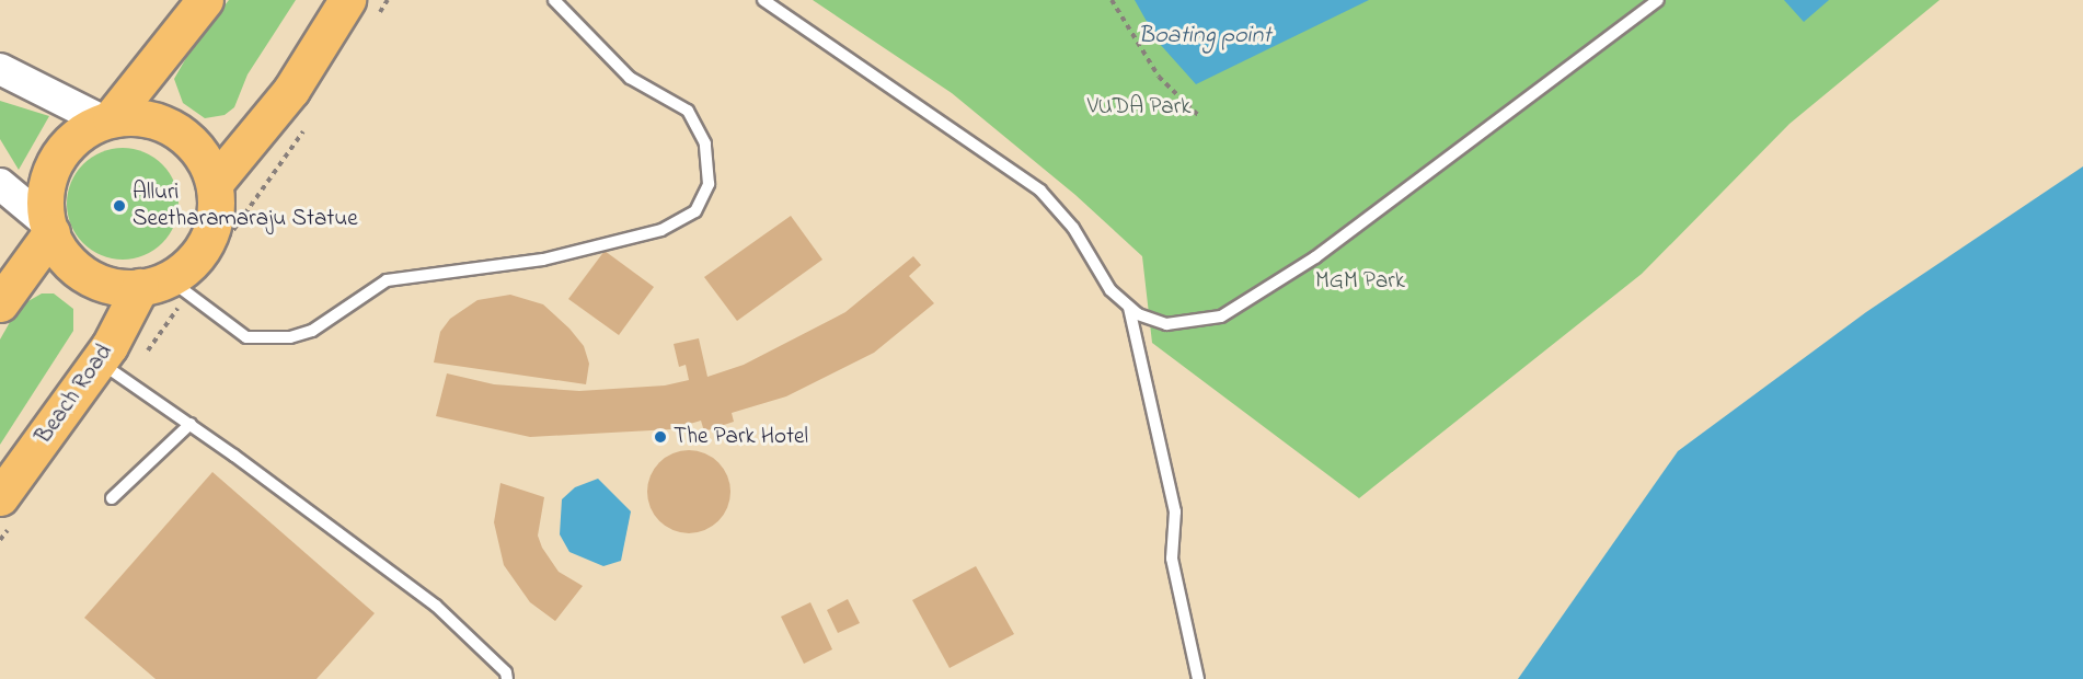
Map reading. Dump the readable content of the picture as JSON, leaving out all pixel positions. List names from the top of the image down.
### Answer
{
  "streets": {
    "main road": ["Beach Road"]
  },
  "water": ["Boating point"],
  "parks": ["VUDA Park", "MGM Park"],
  "places": ["Alluri Seetharamaraju Statue", "The Park Hotel"]
}
